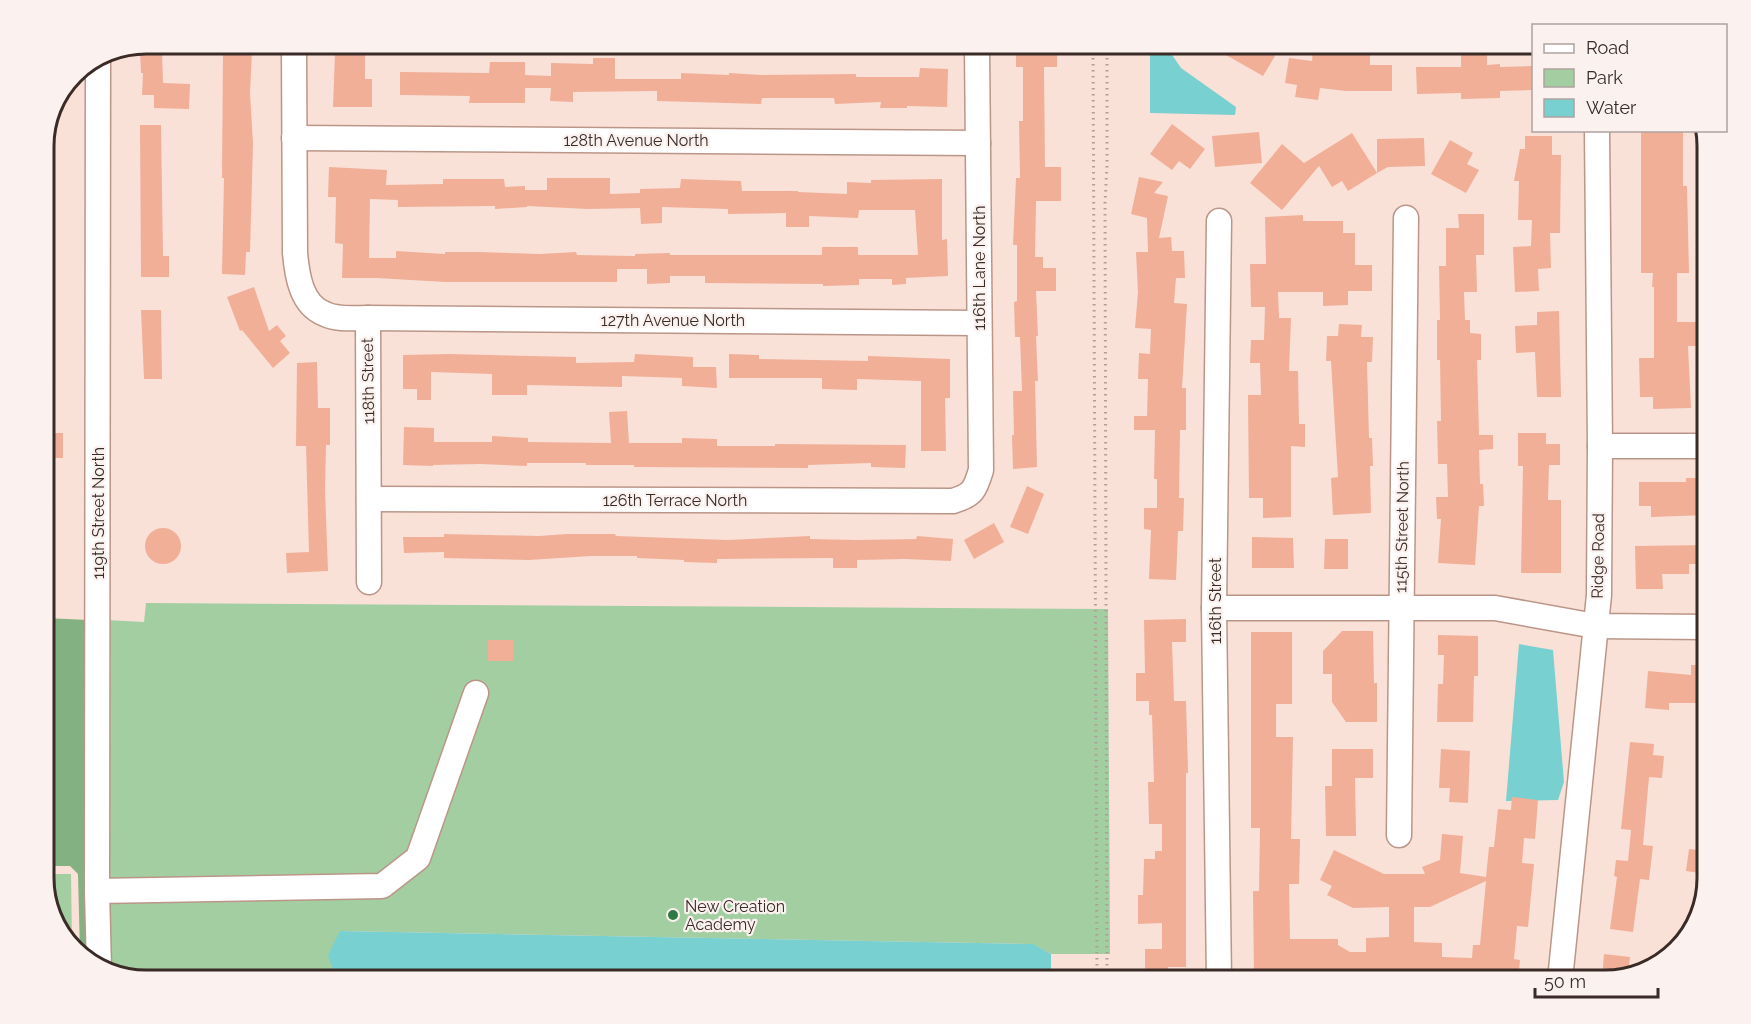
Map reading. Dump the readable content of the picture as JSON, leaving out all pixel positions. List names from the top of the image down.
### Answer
{
  "streets": {
    "street": [
      "128th Avenue North",
      "116th Lane North",
      "127th Avenue North",
      "118th Street",
      "126th Terrace North",
      "119th Street North",
      "115th Street North",
      "Ridge Road",
      "116th Street"
    ]
  },
  "crossings": [
    ["128th Avenue North", "116th Lane North"],
    ["128th Avenue North", "118th Street"],
    ["116th Lane North", "127th Avenue North"],
    ["116th Lane North", "126th Terrace North"],
    ["127th Avenue North", "118th Street"],
    ["118th Street", "126th Terrace North"]
  ],
  "places": ["New Creation Academy"],
  "legend": ["Road", "Park", "Water"],
  "scale_bar": "50 m"
}
